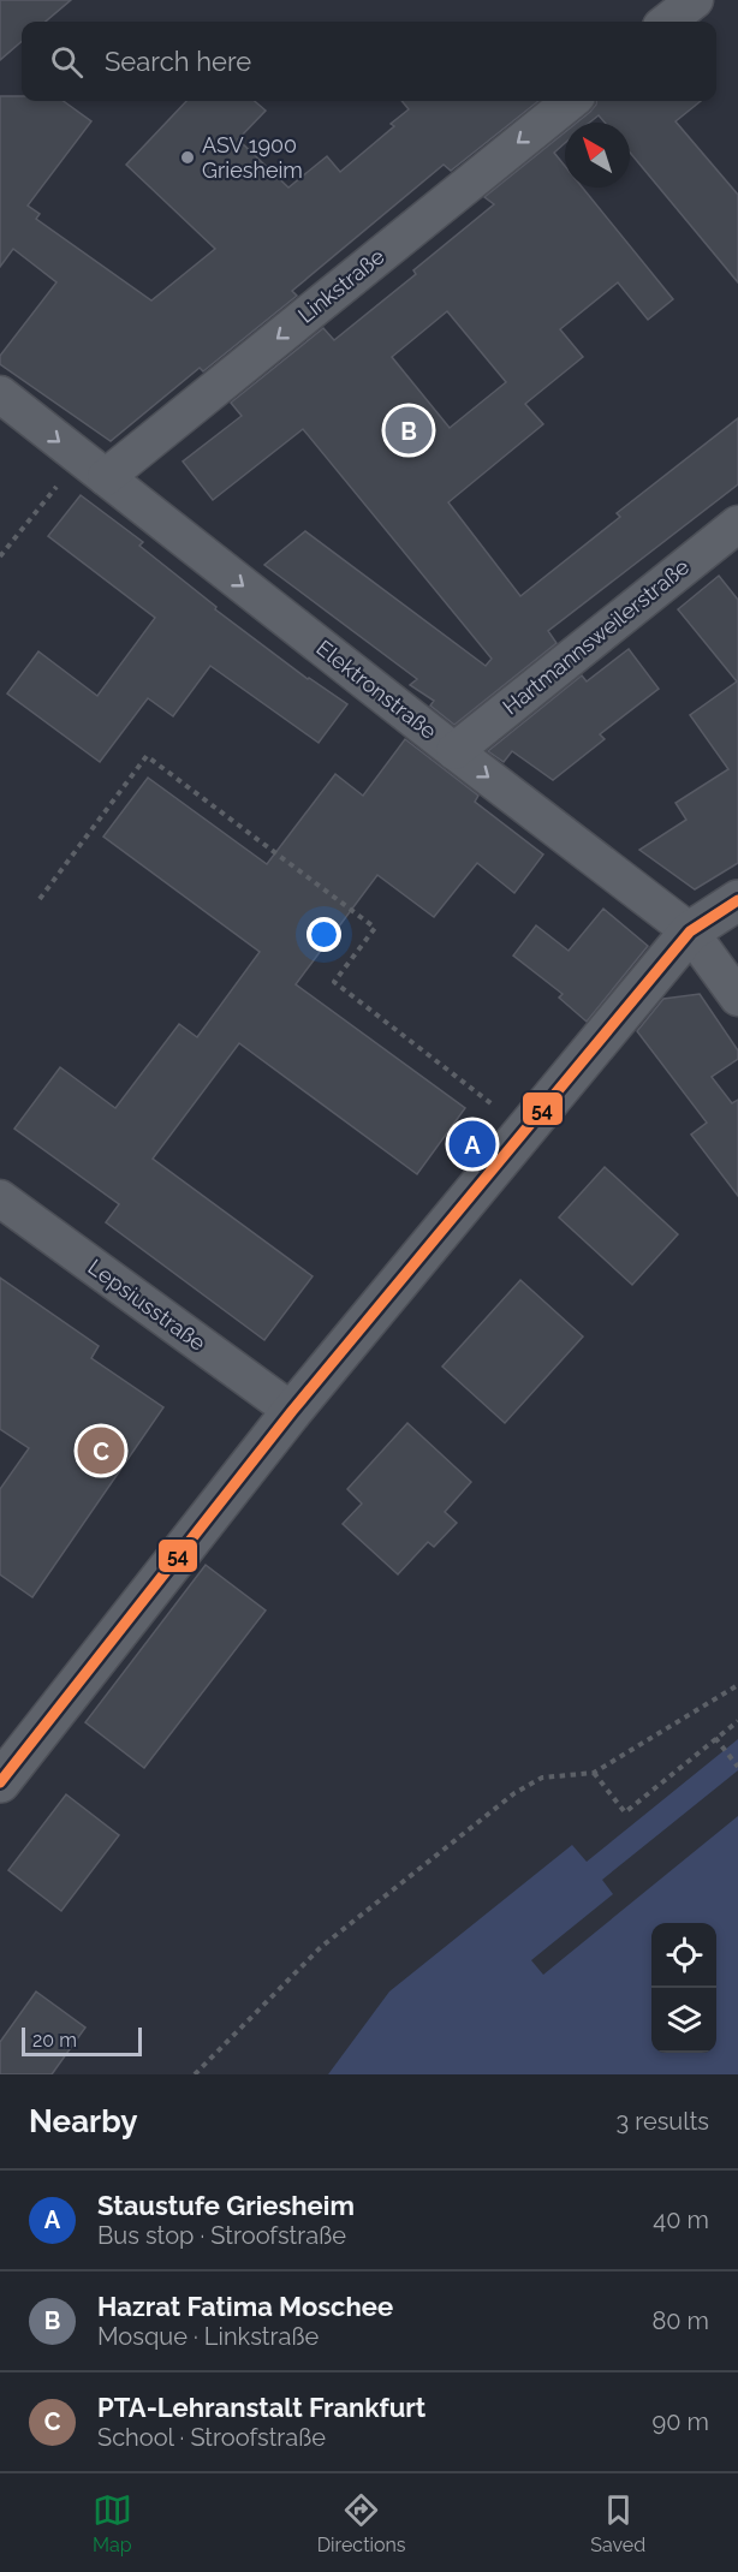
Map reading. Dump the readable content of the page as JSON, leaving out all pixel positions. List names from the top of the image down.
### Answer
{
  "streets": {
    "street": [
      "Linkstraße",
      "Hartmannsweilerstraße",
      "Elektronstraße",
      "Lepsiusstraße"
    ]
  },
  "crossings": [
    ["Linkstraße", "Elektronstraße"],
    ["Hartmannsweilerstraße", "Elektronstraße"]
  ],
  "one_way": ["Linkstraße", "Elektronstraße"],
  "places": ["ASV 1900 Griesheim"],
  "lines": ["transit line 54"],
  "scale_bar": "20 m",
  "north": "top left",
  "page": {
    "search": "Search here",
    "pins": ["B", "A", "C"],
    "scale": "20 m",
    "heading": ["Nearby", "3 results"],
    "list": [
      {
        "mark": "A",
        "name": "Staustufe Griesheim",
        "note": "Bus stop · Stroofstraße",
        "value": "40 m"
      },
      {
        "mark": "B",
        "name": "Hazrat Fatima Moschee",
        "note": "Mosque · Linkstraße",
        "value": "80 m"
      },
      {
        "mark": "C",
        "name": "PTA-Lehranstalt Frankfurt",
        "note": "School · Stroofstraße",
        "value": "90 m"
      }
    ],
    "nav": ["Map", "Directions", "Saved"]
  }
}
